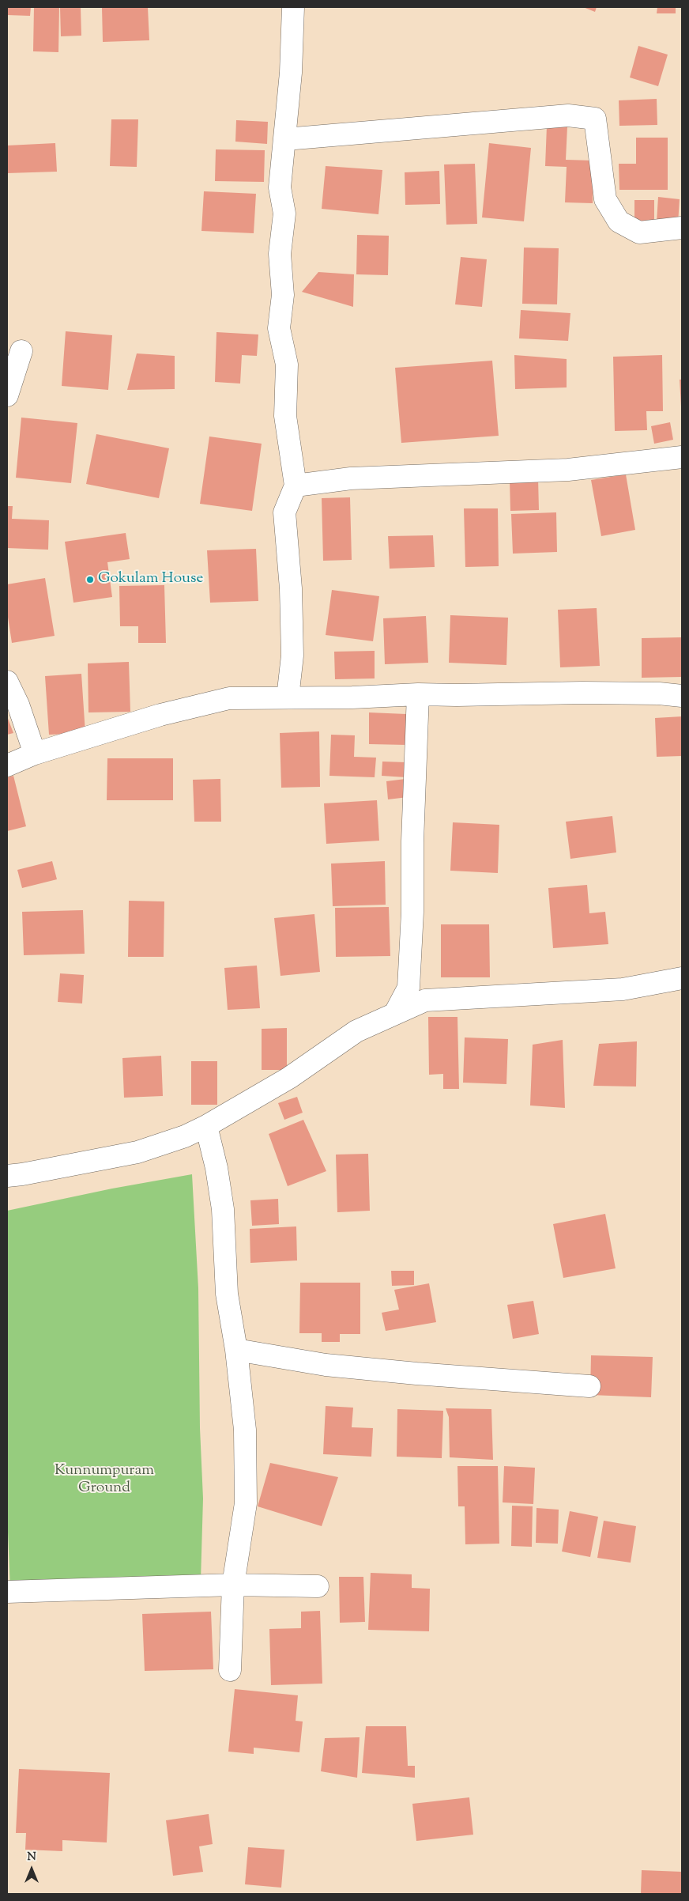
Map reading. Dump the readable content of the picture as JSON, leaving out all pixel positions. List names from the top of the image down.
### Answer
{
  "parks": ["Kunnumpuram Ground"],
  "places": ["Gokulam House"],
  "north": "top"
}
